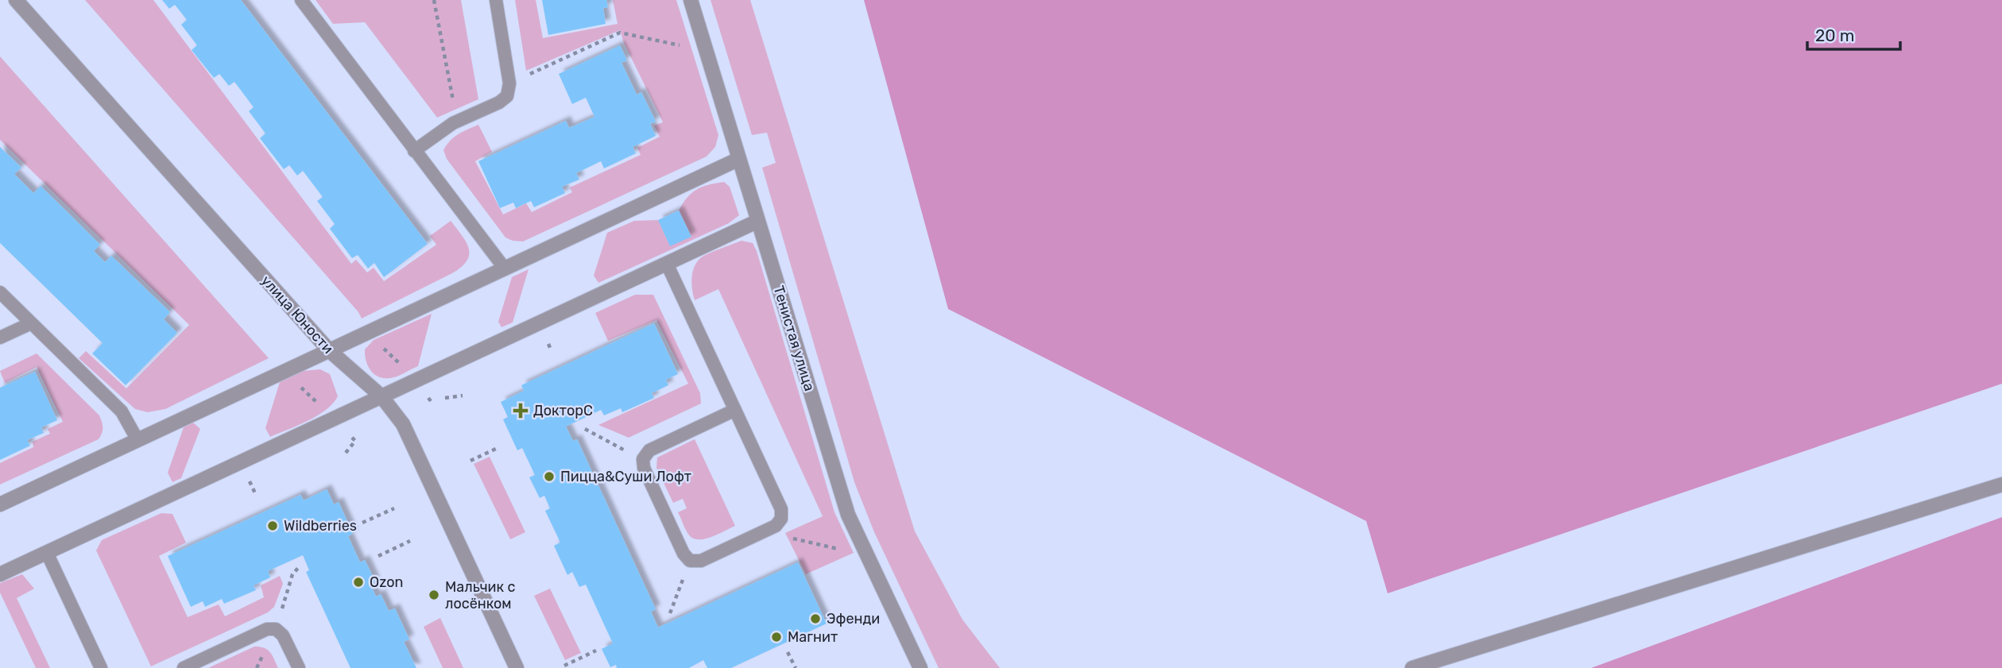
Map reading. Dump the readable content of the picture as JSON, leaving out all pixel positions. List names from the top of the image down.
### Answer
{
  "streets": {
    "street": ["улица Юности", "Тенистая улица"]
  },
  "places": {
    "health": ["ДокторС"],
    "other": [
      "Пицца&Суши Лофт",
      "Wildberries",
      "Ozon",
      "Мальчик с лосёнком",
      "Эфенди",
      "Магнит"
    ]
  },
  "scale_bar": "20 m"
}
